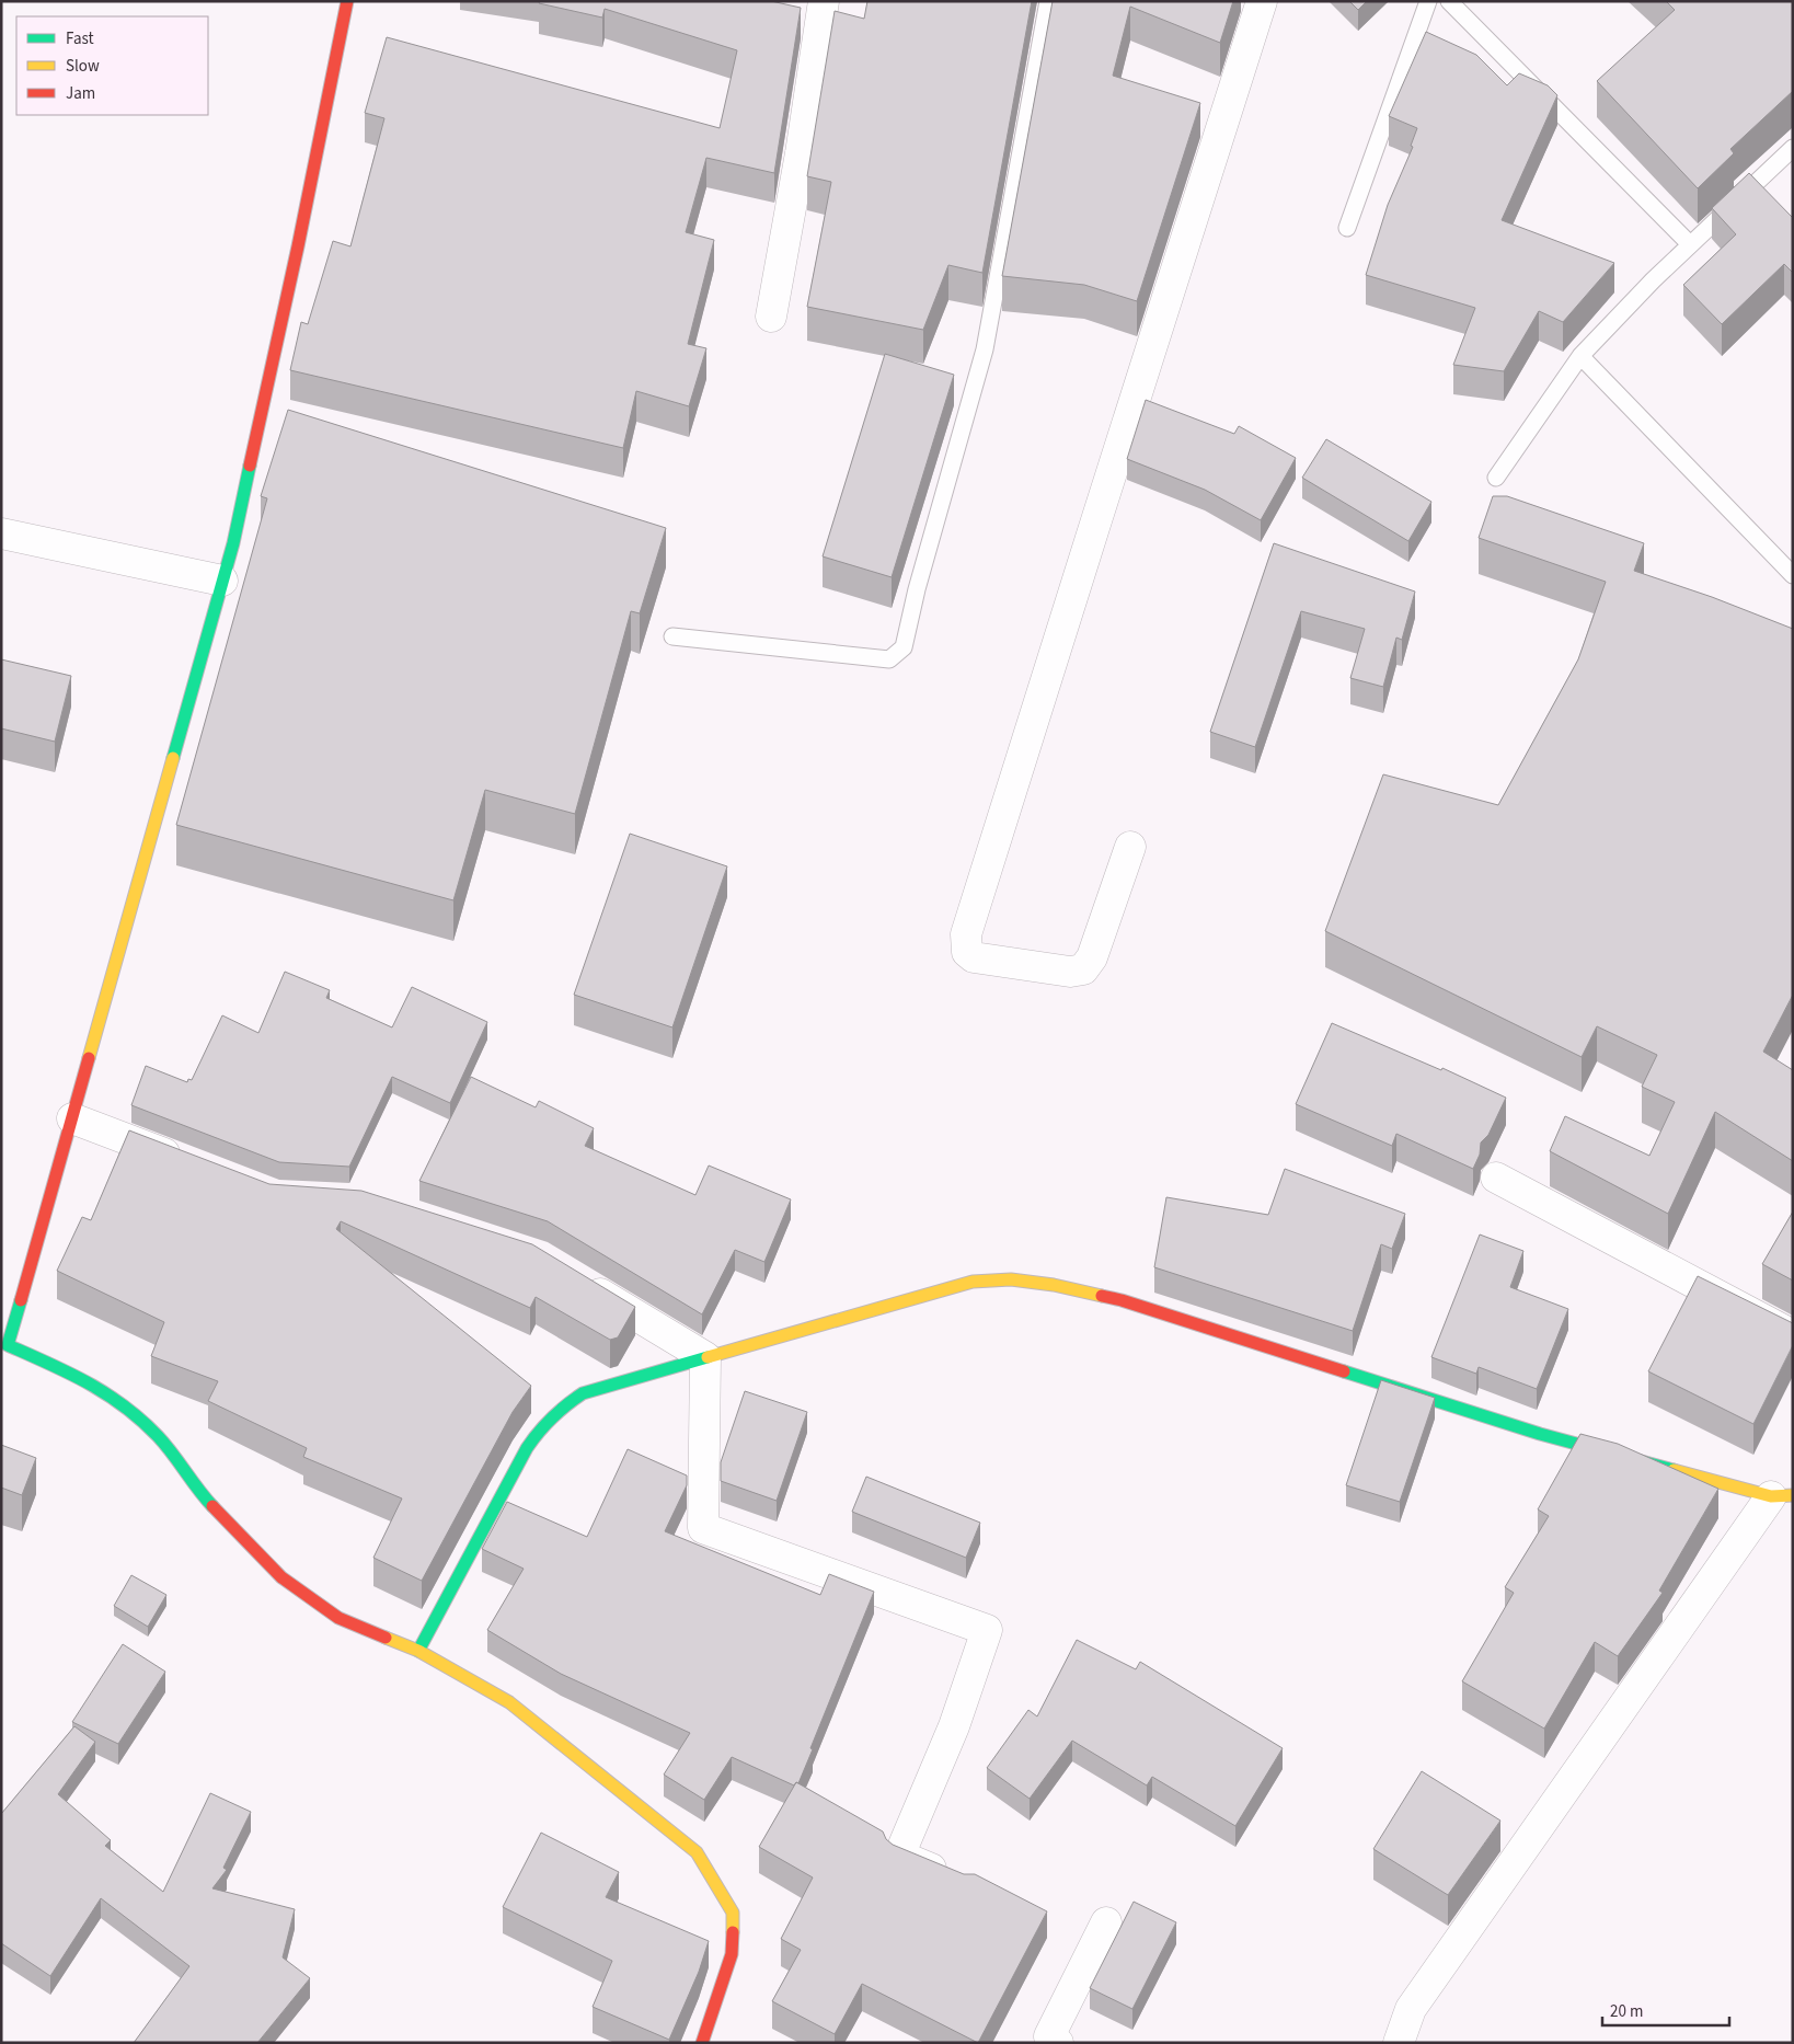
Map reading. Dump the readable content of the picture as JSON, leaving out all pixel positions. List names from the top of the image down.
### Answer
{
  "legend": ["Fast", "Slow", "Jam"],
  "scale_bar": "20 m"
}
